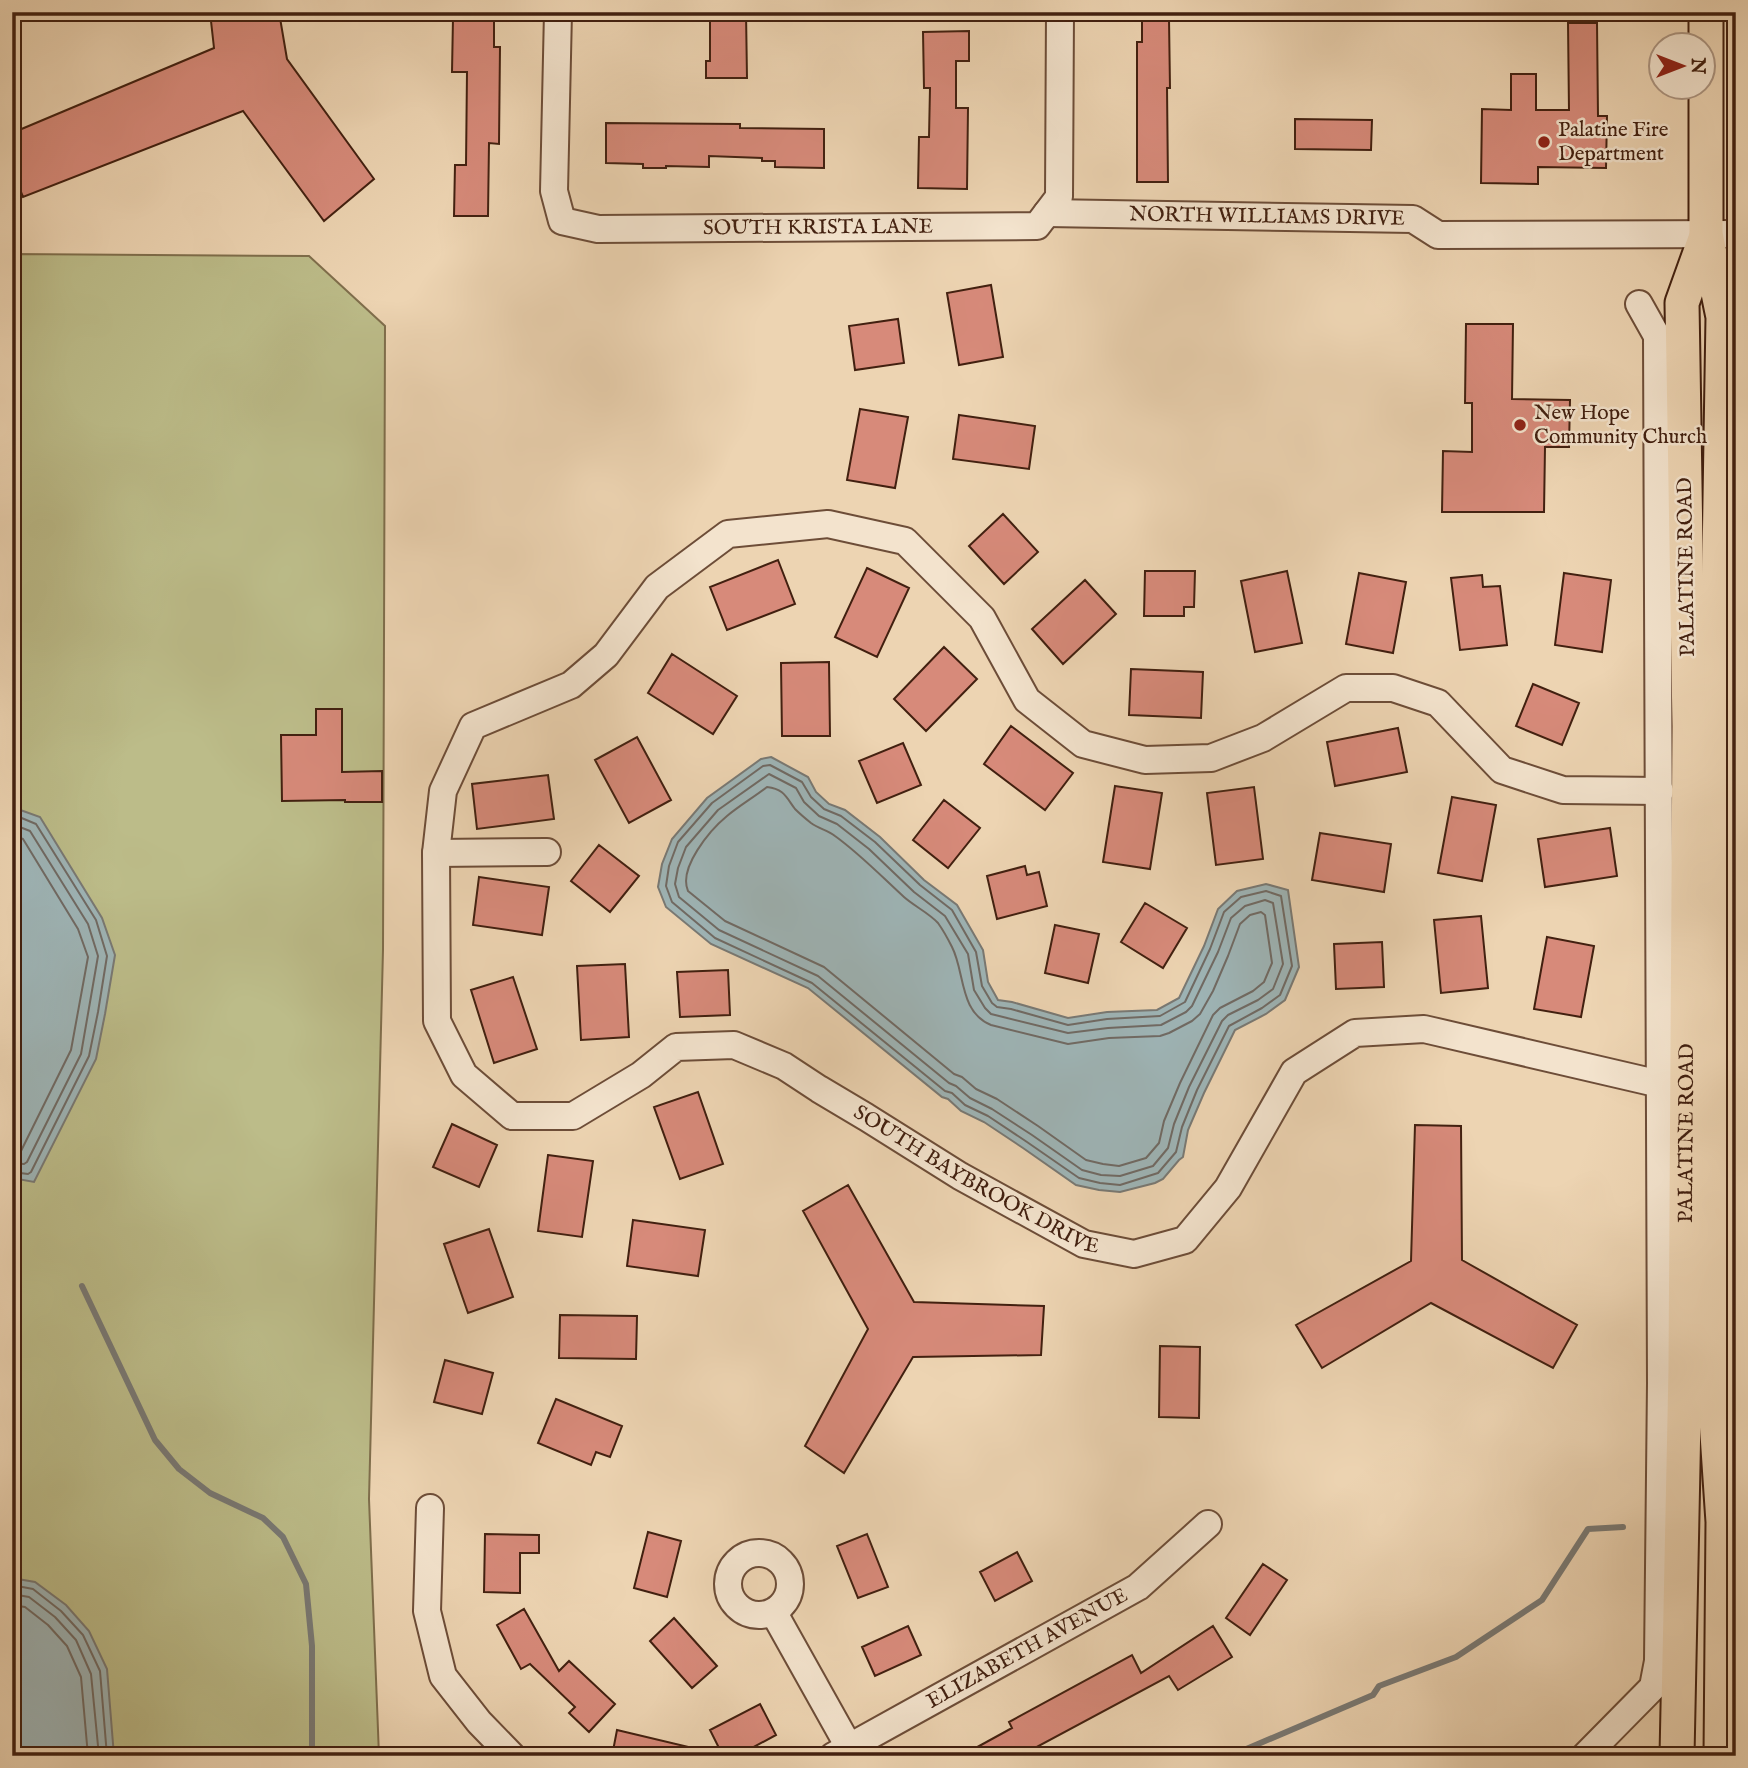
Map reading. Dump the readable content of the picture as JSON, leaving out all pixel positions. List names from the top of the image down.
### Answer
{
  "streets": {
    "main road": ["PALATINE ROAD"],
    "street": [
      "NORTH WILLIAMS DRIVE",
      "SOUTH KRISTA LANE",
      "SOUTH BAYBROOK DRIVE",
      "ELIZABETH AVENUE"
    ]
  },
  "crossings": [
    ["NORTH WILLIAMS DRIVE", "SOUTH KRISTA LANE"],
    ["NORTH WILLIAMS DRIVE", "PALATINE ROAD"],
    ["PALATINE ROAD", "SOUTH BAYBROOK DRIVE"]
  ],
  "places": ["Palatine Fire Department", "New Hope Community Church"],
  "north": "right"
}
